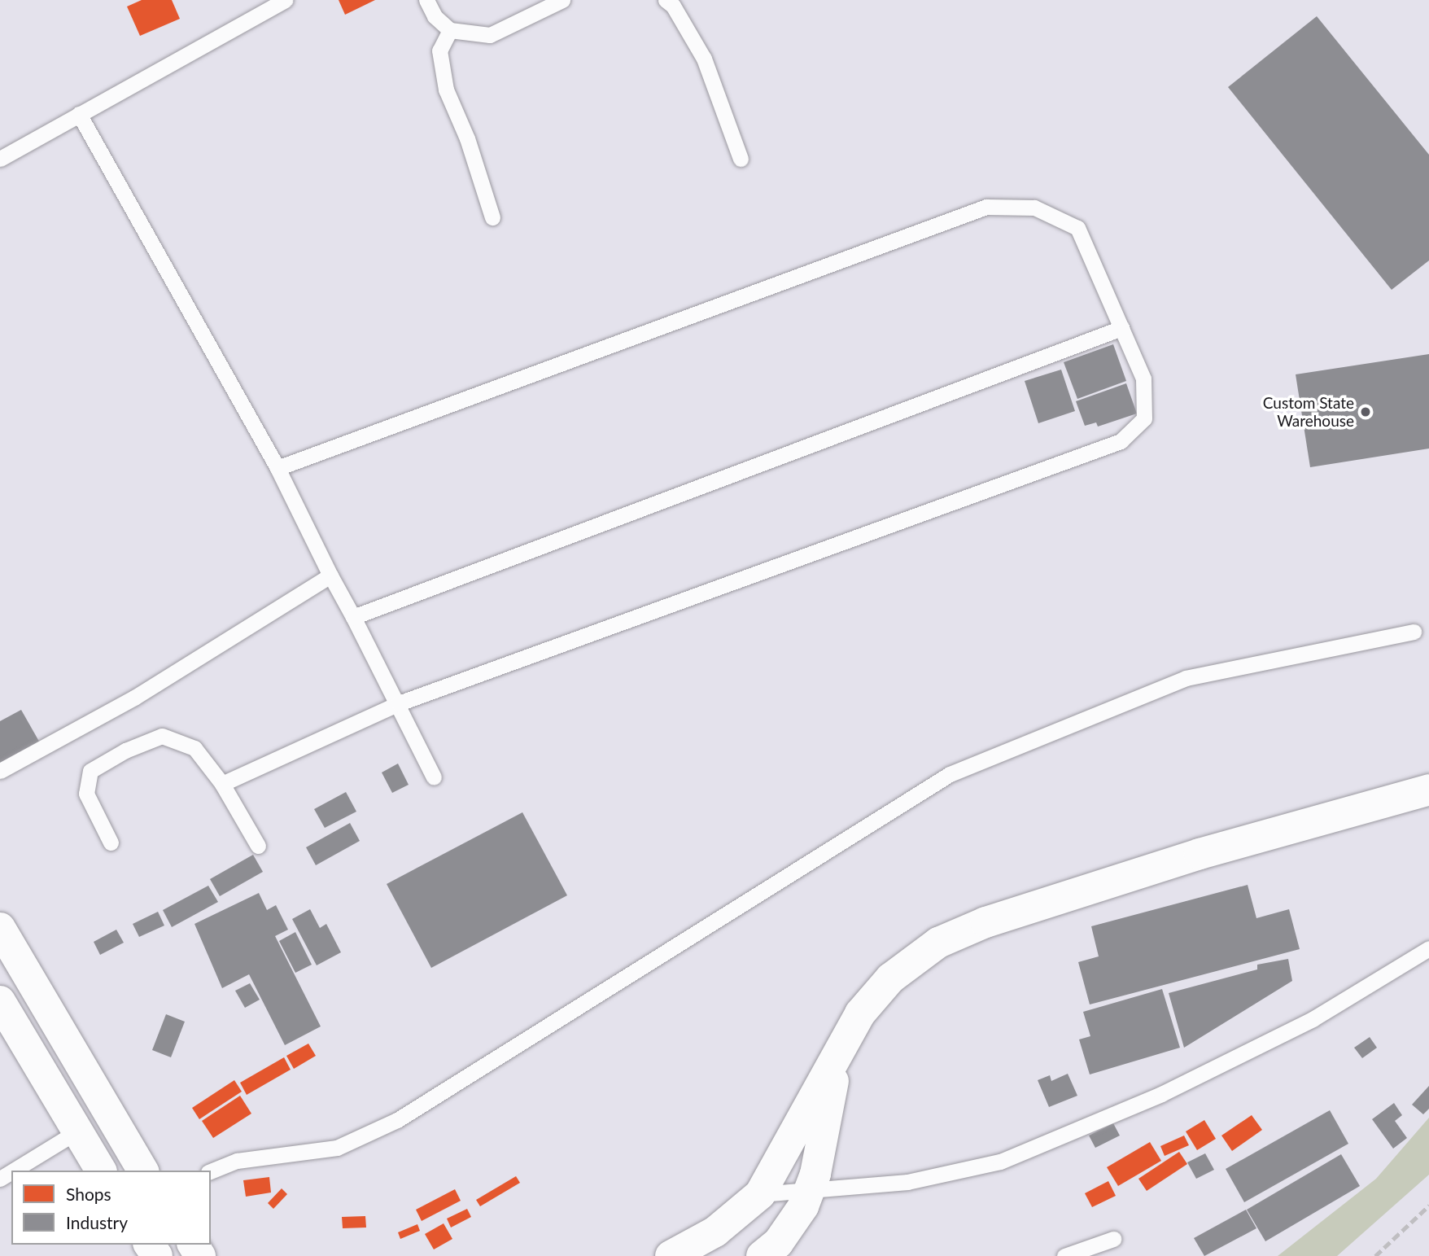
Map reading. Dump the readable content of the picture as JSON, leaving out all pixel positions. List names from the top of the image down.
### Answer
{
  "places": ["Custom State Warehouse"],
  "legend": ["Shops", "Industry"]
}
